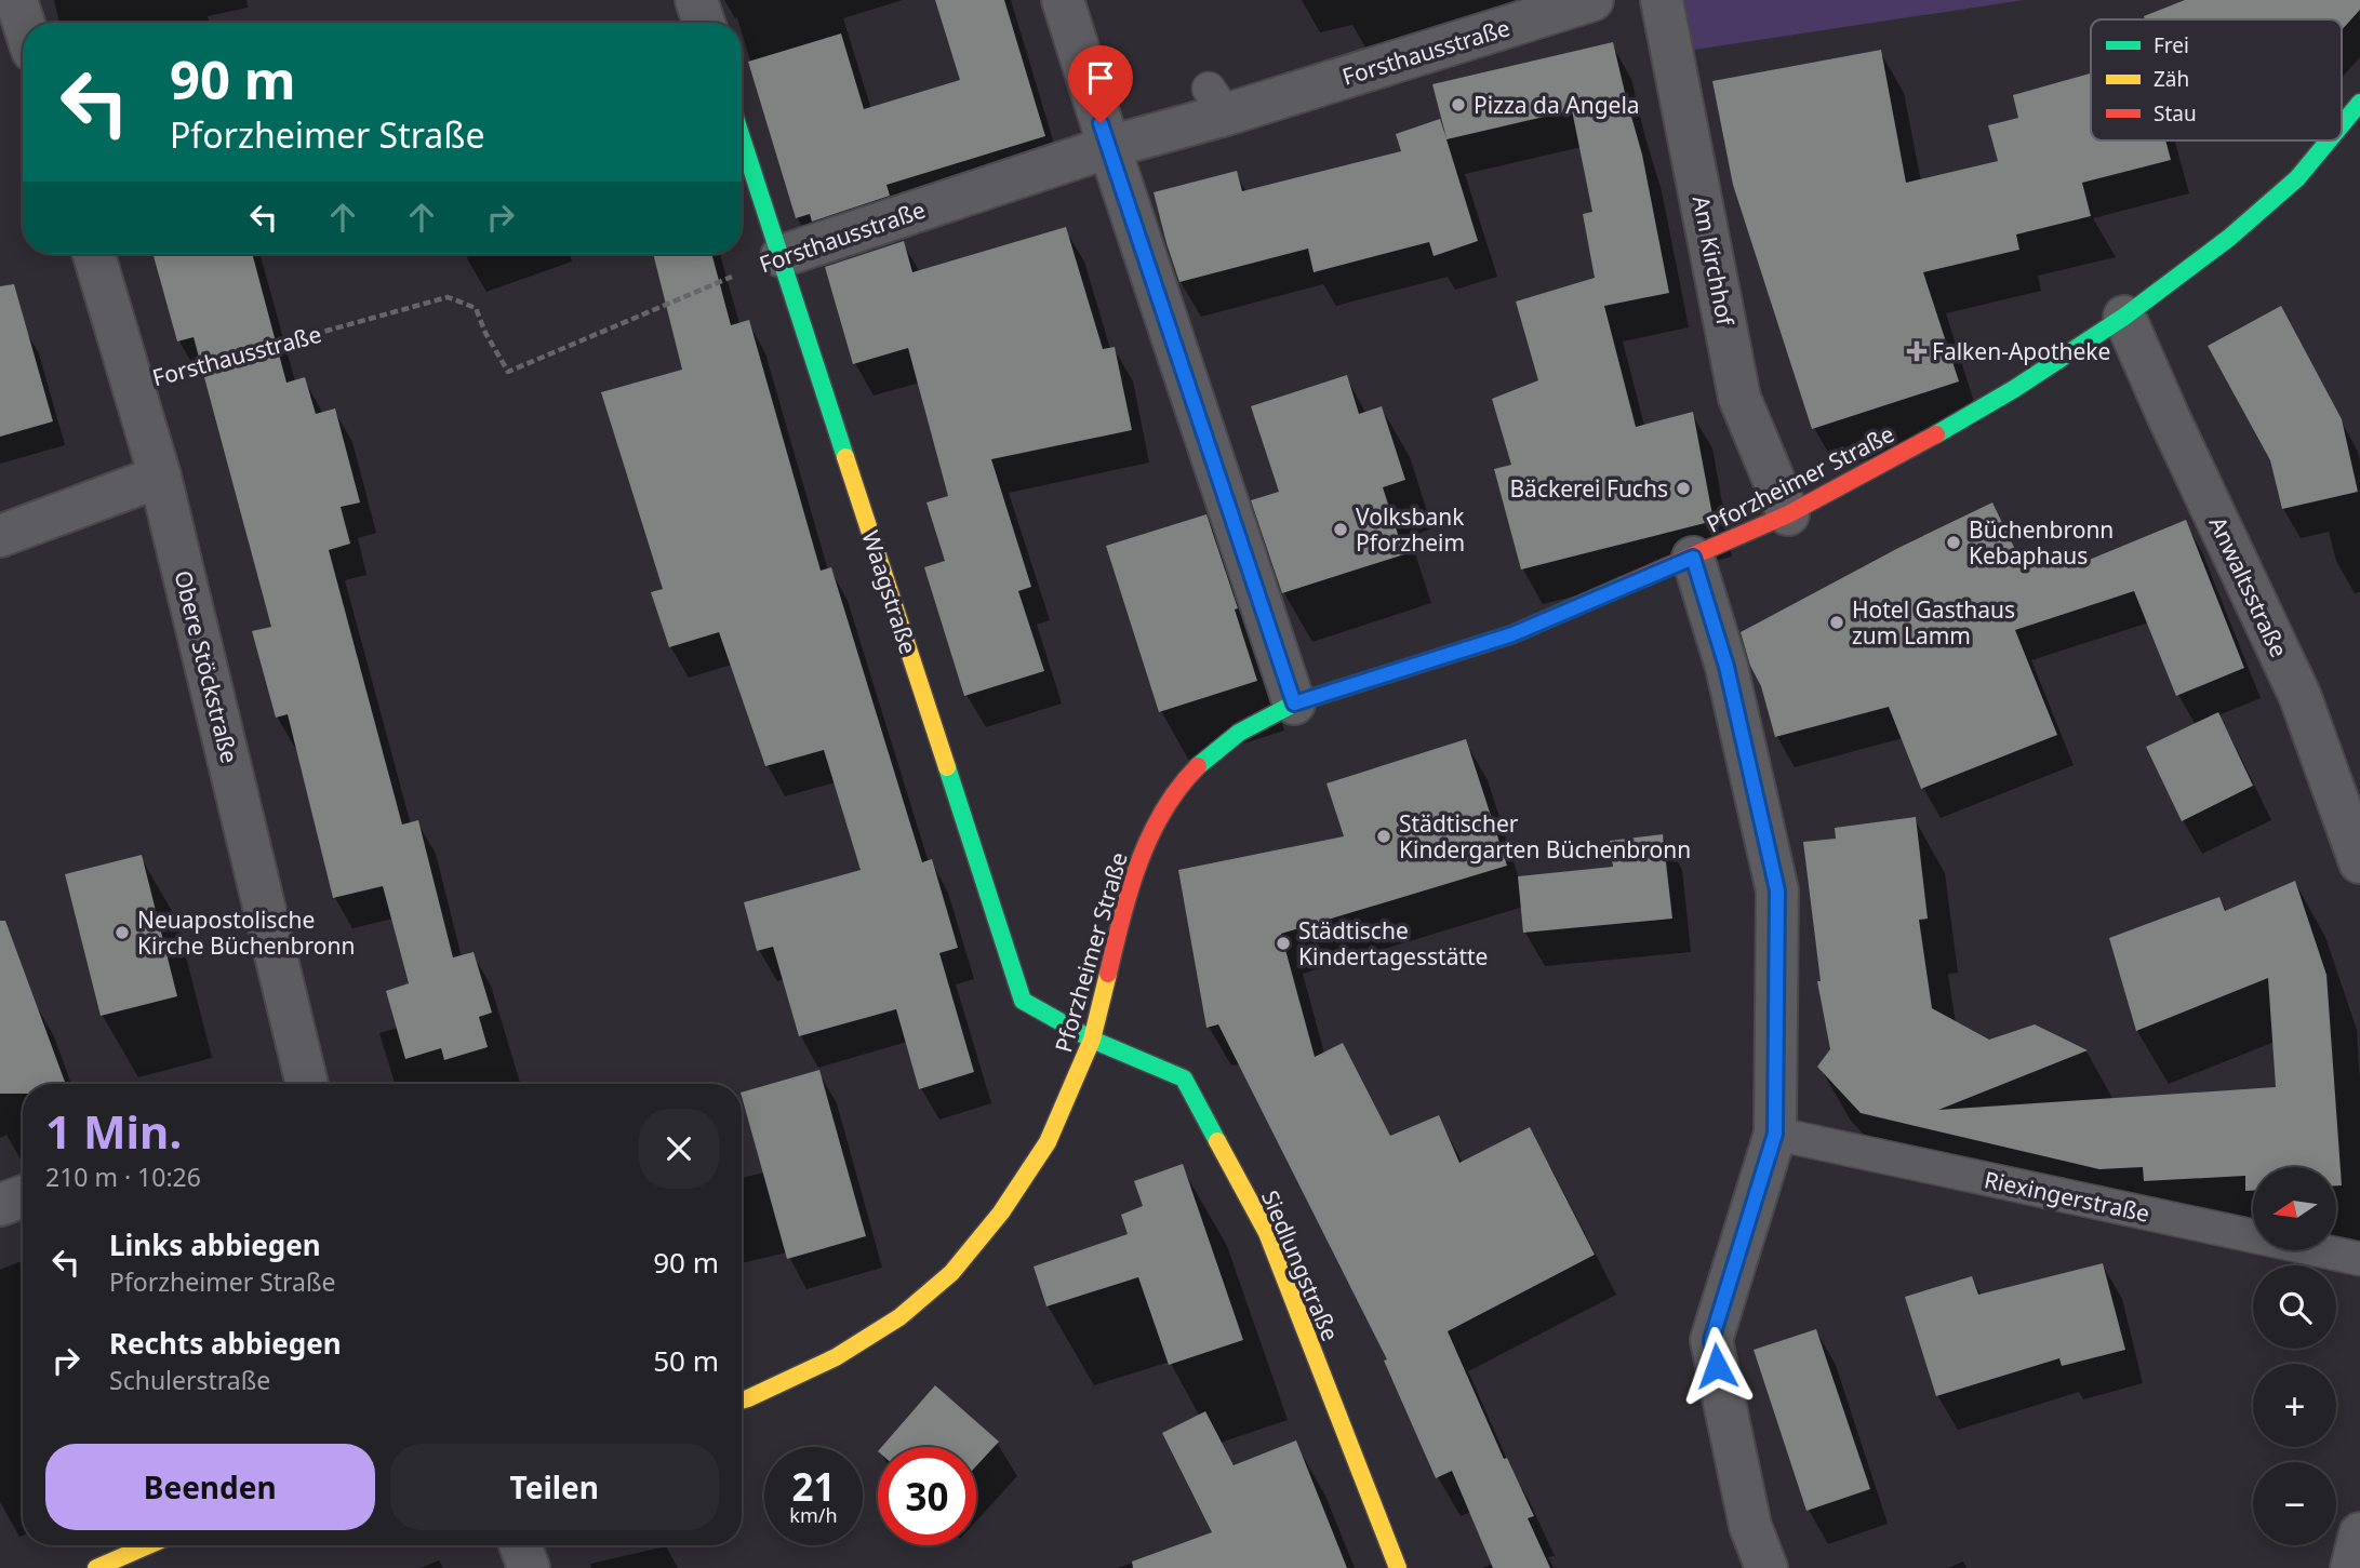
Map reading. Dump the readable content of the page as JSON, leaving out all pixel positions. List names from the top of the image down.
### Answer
{
  "streets": {
    "main road": ["Pforzheimer Straße", "Waagstraße", "Siedlungstraße"],
    "street": [
      "Forsthausstraße",
      "Am Kirchhof",
      "Anwaltsstraße",
      "Obere Stöckstraße"
    ],
    "lane": ["Riexingerstraße"]
  },
  "crossings": [
    ["Forsthausstraße", "Waagstraße"],
    ["Forsthausstraße", "Obere Stöckstraße"],
    ["Am Kirchhof", "Pforzheimer Straße"],
    ["Pforzheimer Straße", "Anwaltsstraße"],
    ["Pforzheimer Straße", "Waagstraße"],
    ["Pforzheimer Straße", "Siedlungstraße"],
    ["Waagstraße", "Siedlungstraße"]
  ],
  "places": {
    "other": [
      "Pizza da Angela",
      "Bäckerei Fuchs",
      "Volksbank Pforzheim",
      "Büchenbronn Kebaphaus",
      "Hotel Gasthaus zum Lamm",
      "Städtischer Kindergarten Büchenbronn",
      "Neuapostolische Kirche Büchenbronn",
      "Städtische Kindertagesstätte"
    ],
    "health": ["Falken-Apotheke"]
  },
  "legend": ["Frei", "Zäh", "Stau"],
  "north": "left",
  "page": {
    "turn": ["90 m", "Pforzheimer Straße"],
    "heading": ["1 Min.", "210 m · 10:26"],
    "map_buttons": ["+", "−"],
    "list": [
      {
        "name": "Links abbiegen",
        "note": "Pforzheimer Straße",
        "value": "90 m"
      },
      {
        "name": "Rechts abbiegen",
        "note": "Schulerstraße",
        "value": "50 m"
      }
    ],
    "buttons": ["Beenden", "Teilen"],
    "speed": "21 km/h",
    "limit": "30"
  }
}
